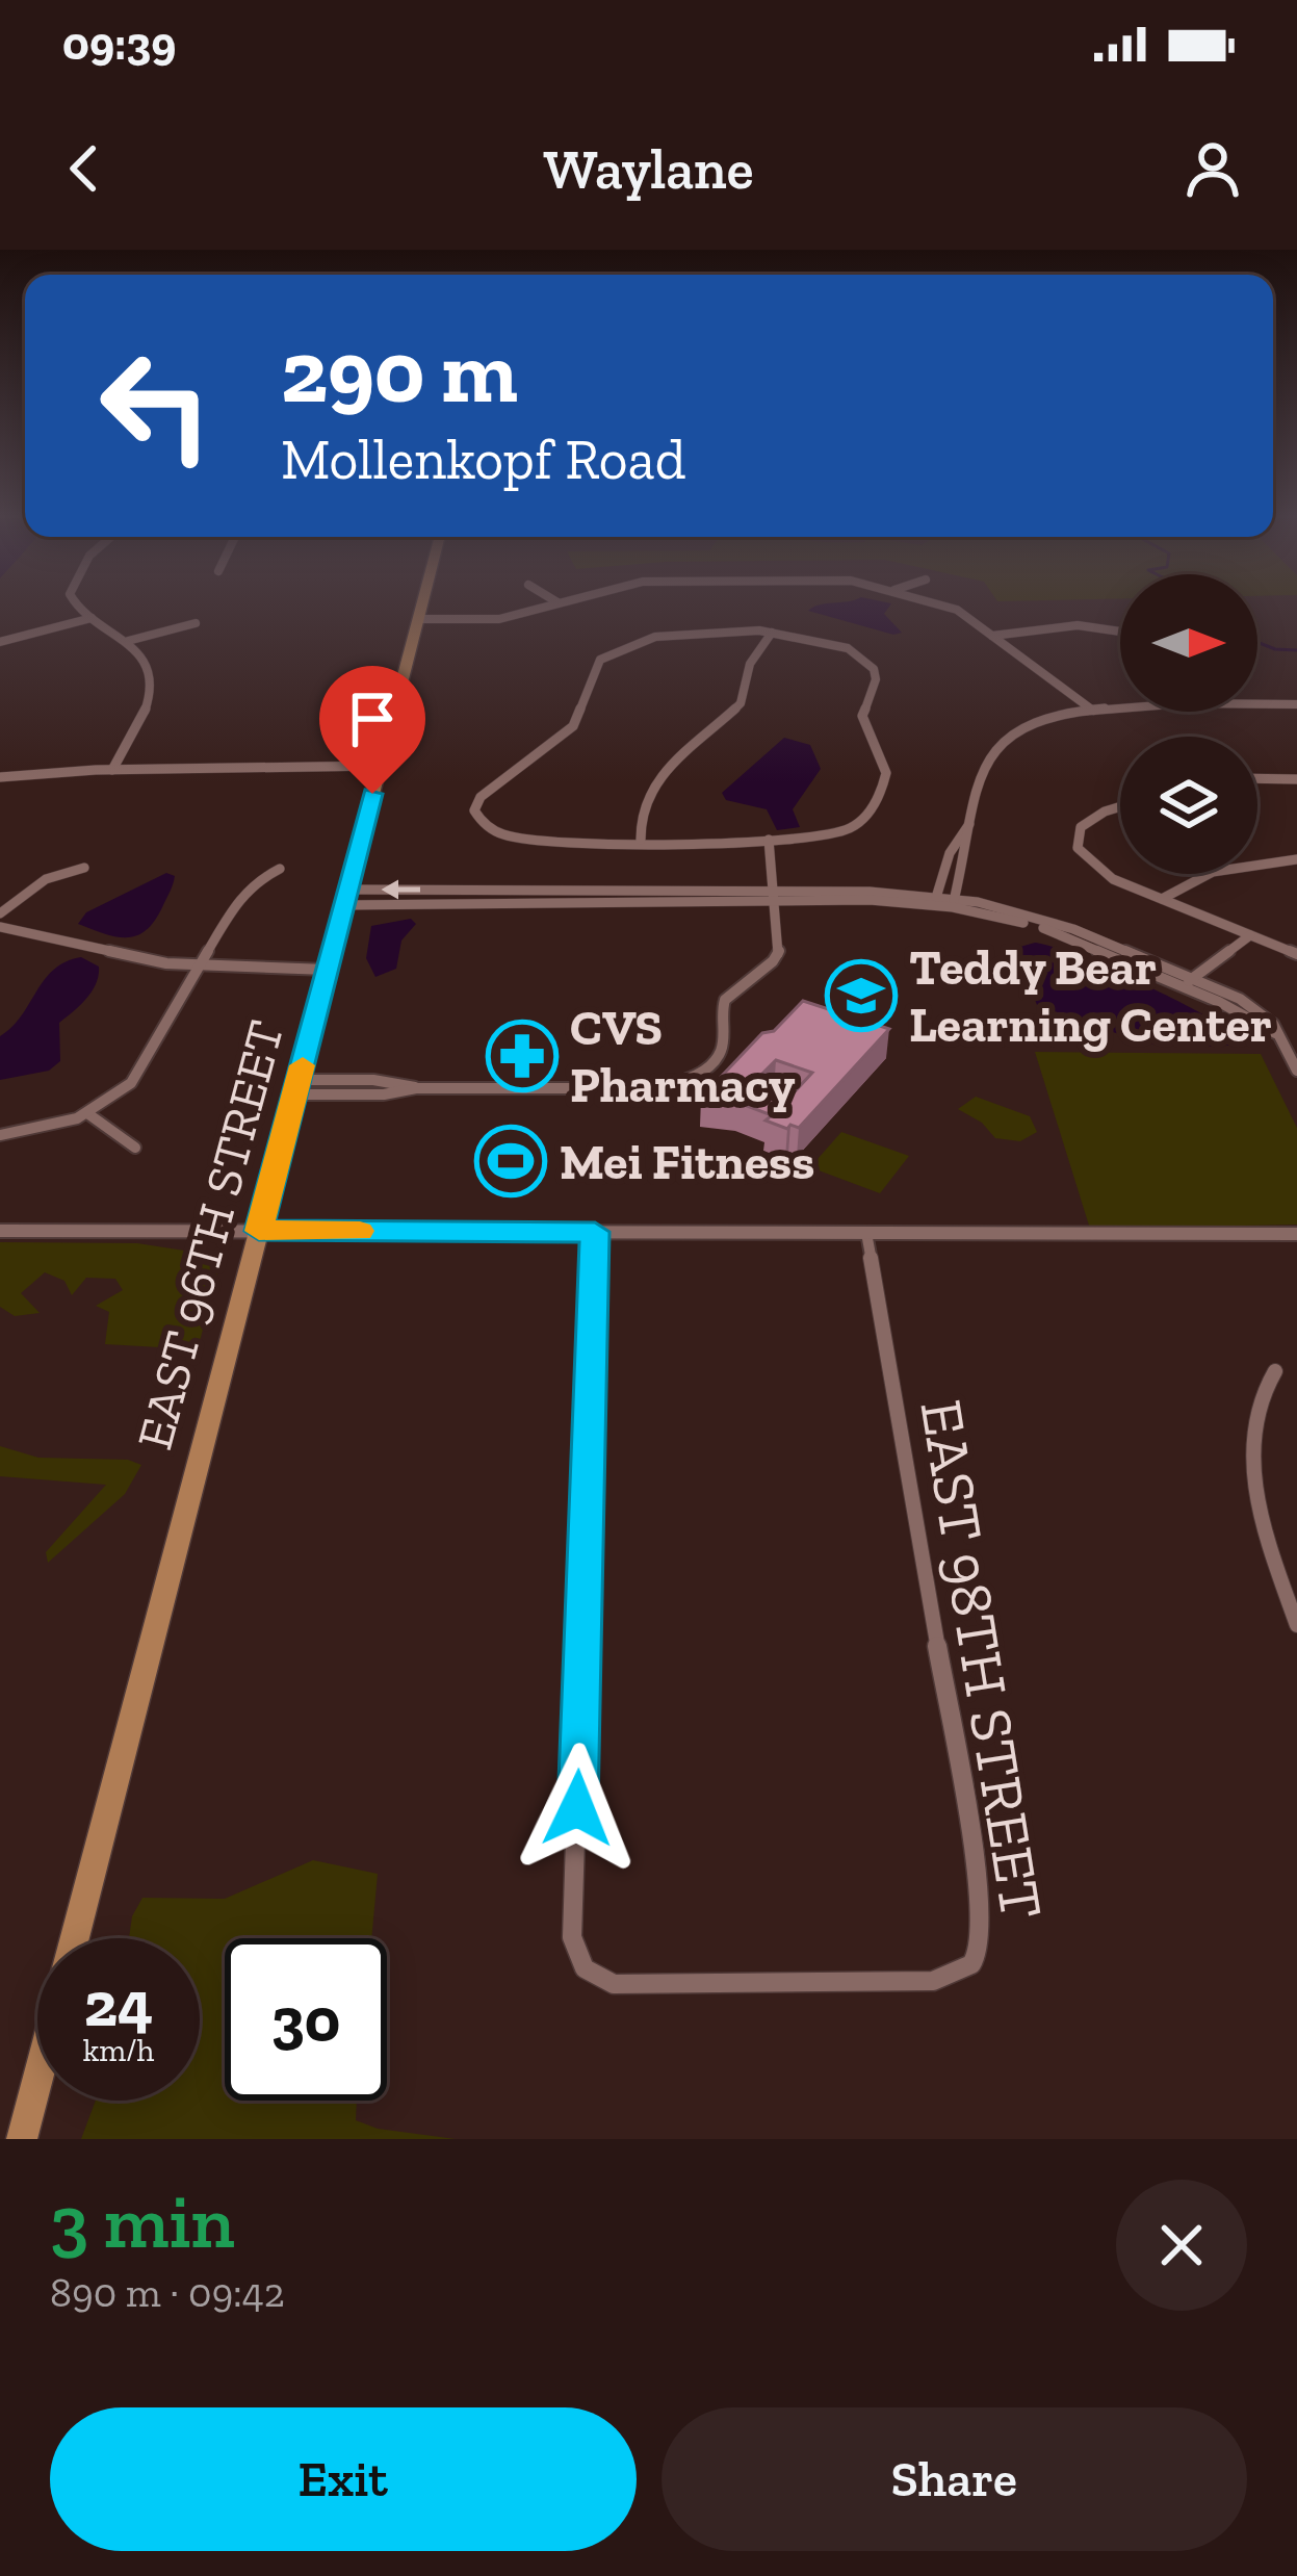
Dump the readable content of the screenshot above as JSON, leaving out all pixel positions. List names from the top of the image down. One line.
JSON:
{"streets":{"main road":["EAST 96TH STREET"],"street":["EAST 98TH STREET"]},"places":{"school or university":["Teddy Bear Learning Center"],"pharmacy":["CVS Pharmacy"],"sports":["Mei Fitness"]},"north":"right","page":{"status":"09:39","header":"Waylane","turn":["290 m","Mollenkopf Road"],"speed":"24 km/h","limit":"30","heading":["3 min","890 m · 09:42"],"buttons":["Exit","Share"]}}
